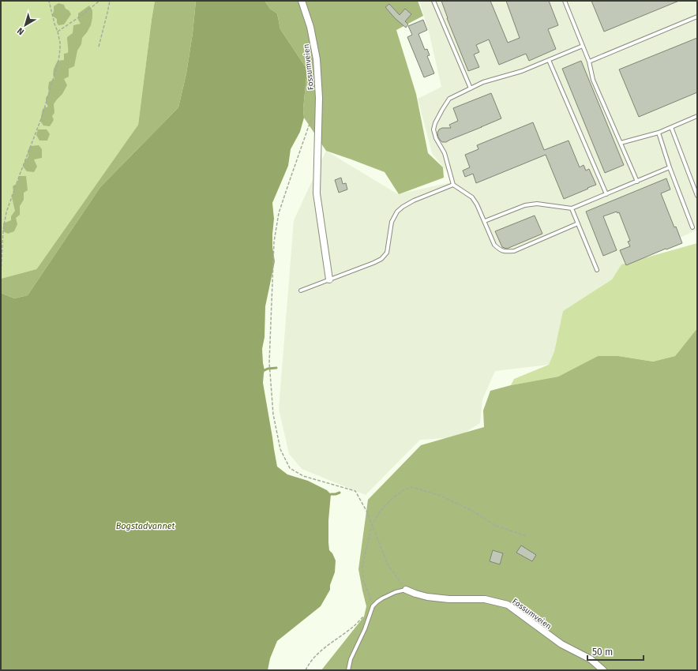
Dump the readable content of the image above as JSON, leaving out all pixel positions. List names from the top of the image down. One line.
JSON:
{"streets":{"street":["Fossumveien"]},"water":["Bogstadvannet"],"scale_bar":"50 m","north":"bottom left"}
